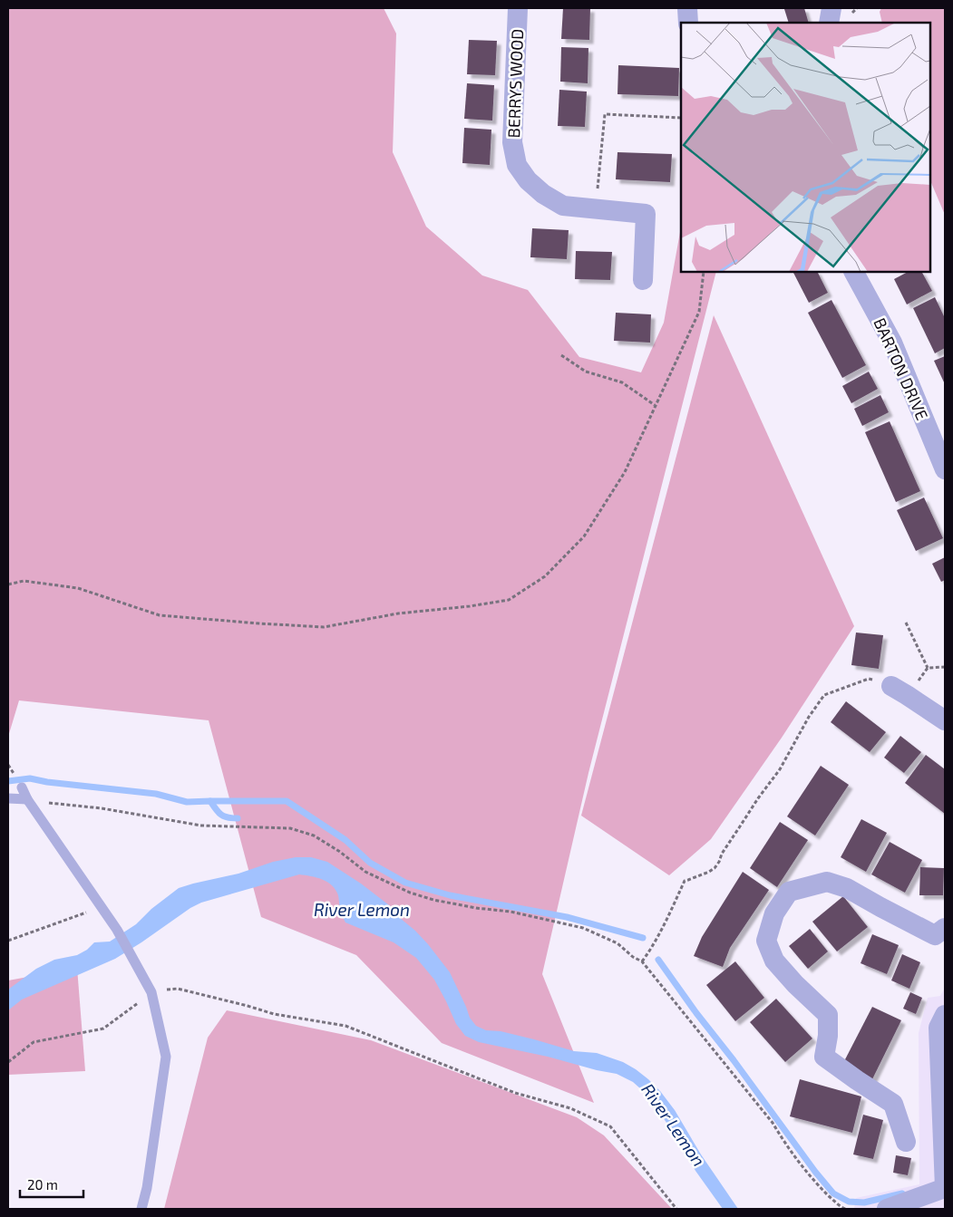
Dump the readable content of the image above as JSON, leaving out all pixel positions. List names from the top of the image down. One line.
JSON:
{"streets":{"street":["BERRYS WOOD","BARTON DRIVE"]},"water":["River Lemon"],"scale_bar":"20 m"}
